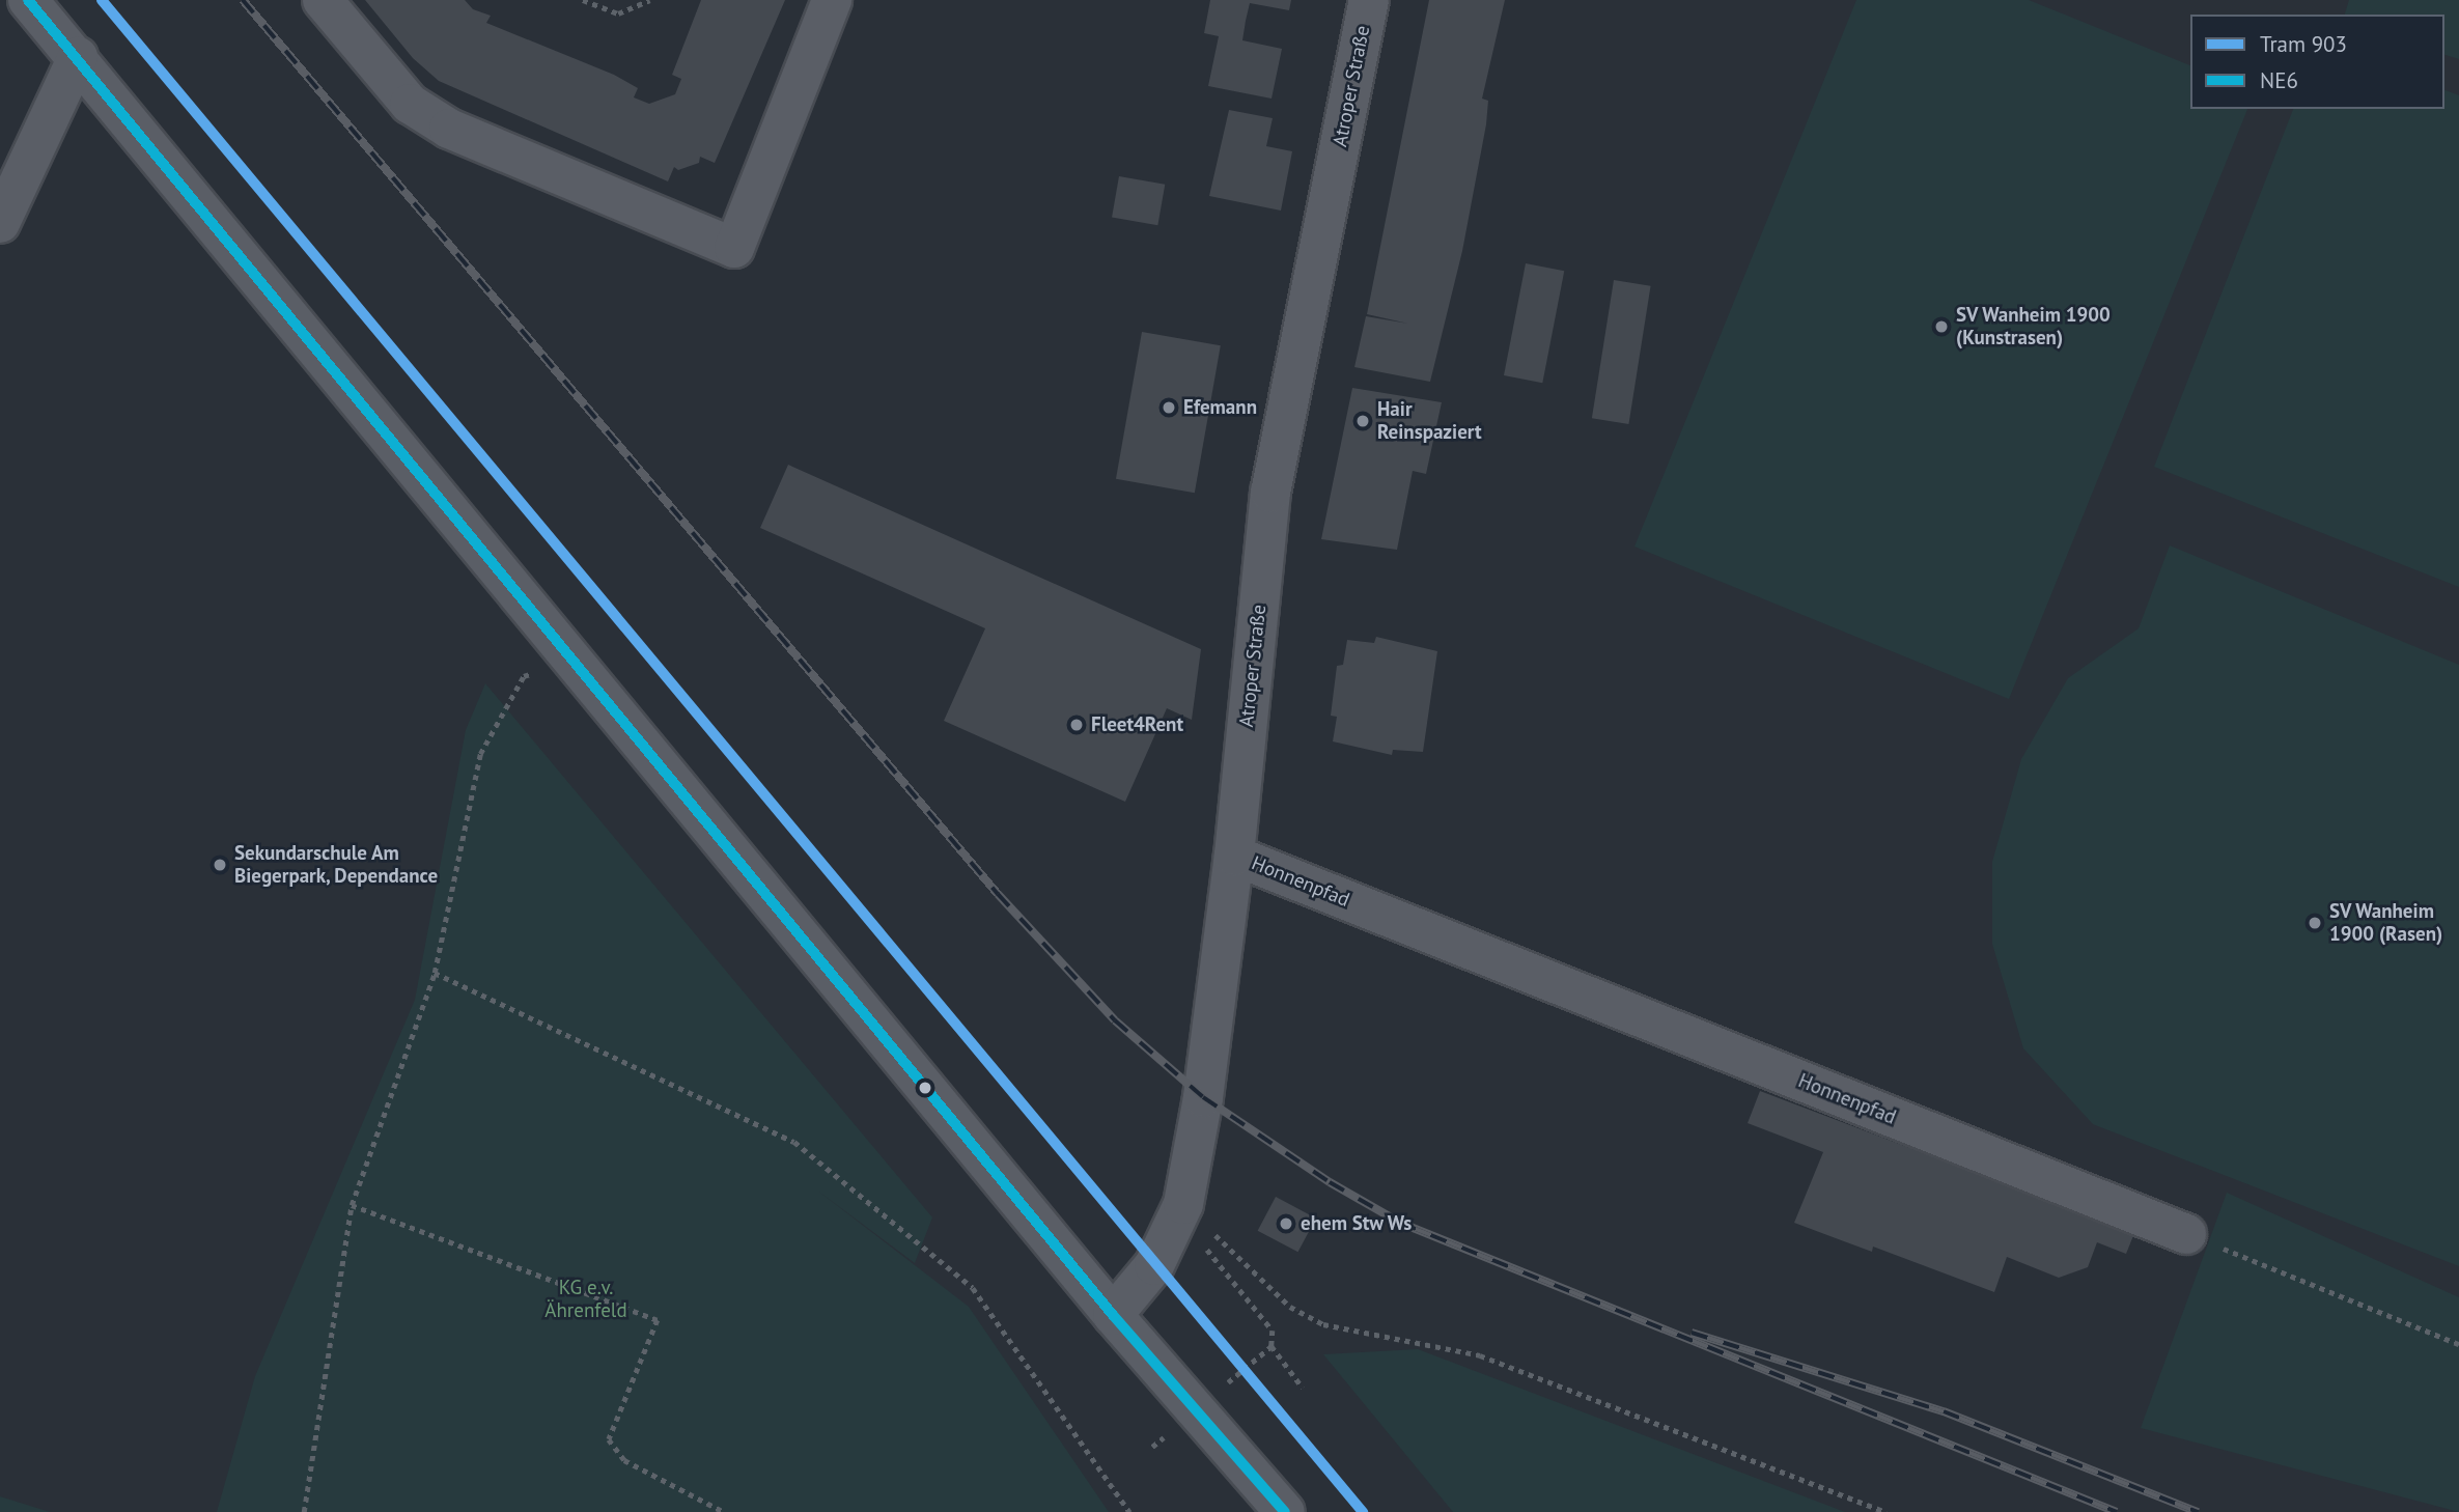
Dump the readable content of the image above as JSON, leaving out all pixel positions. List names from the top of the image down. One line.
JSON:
{"streets":{"street":["Atroper Straße","Honnenpfad"]},"crossings":[["Atroper Straße","Honnenpfad"]],"parks":["KG e.v. Ährenfeld"],"places":["SV Wanheim 1900 (Kunstrasen)","Efemann","Hair Reinspaziert","Fleet4Rent","Sekundarschule Am Biegerpark, Dependance","SV Wanheim 1900 (Rasen)","ehem Stw Ws"],"lines":["tram line 903","transit line NE6"],"legend":["Tram 903","NE6"]}
